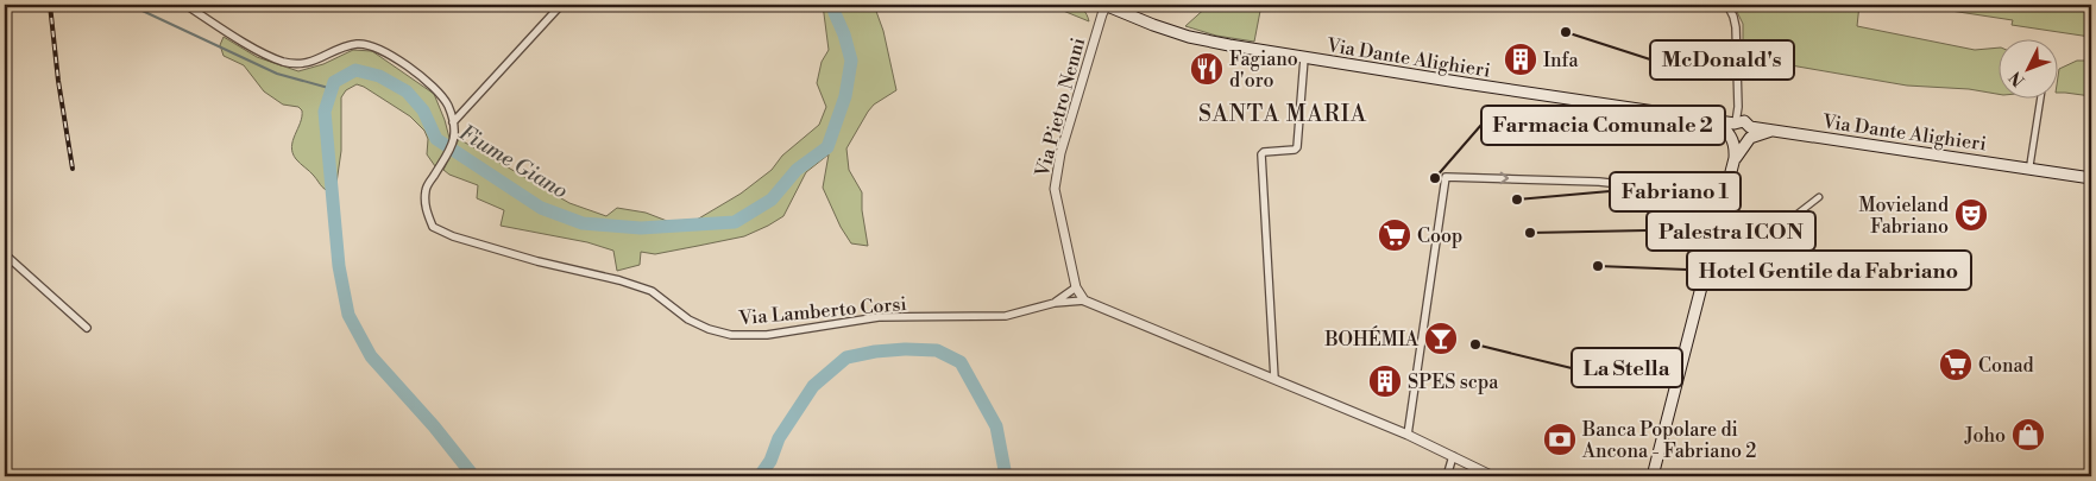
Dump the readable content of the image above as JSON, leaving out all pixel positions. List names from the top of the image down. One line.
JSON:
{"streets":{"main road":["Via Dante Alighieri"],"street":["Via Pietro Nenni","Via Lamberto Corsi"]},"crossings":[["Via Dante Alighieri","Via Pietro Nenni"],["Via Pietro Nenni","Via Lamberto Corsi"]],"districts":["SANTA MARIA"],"water":["Fiume Giano"],"places":{"other":["McDonald's","Farmacia Comunale 2","Fabriano 1","Palestra ICON","Hotel Gentile da Fabriano","La Stella"],"building":["Infa","SPES scpa"],"restaurant":["Fagiano d'oro"],"theatre":["Movieland Fabriano"],"supermarket":["Coop","Conad"],"bar":["BOHÉMIA"],"shop":["Joho"],"bank":["Banca Popolare di Ancona - Fabriano 2"]},"north":"bottom left"}
